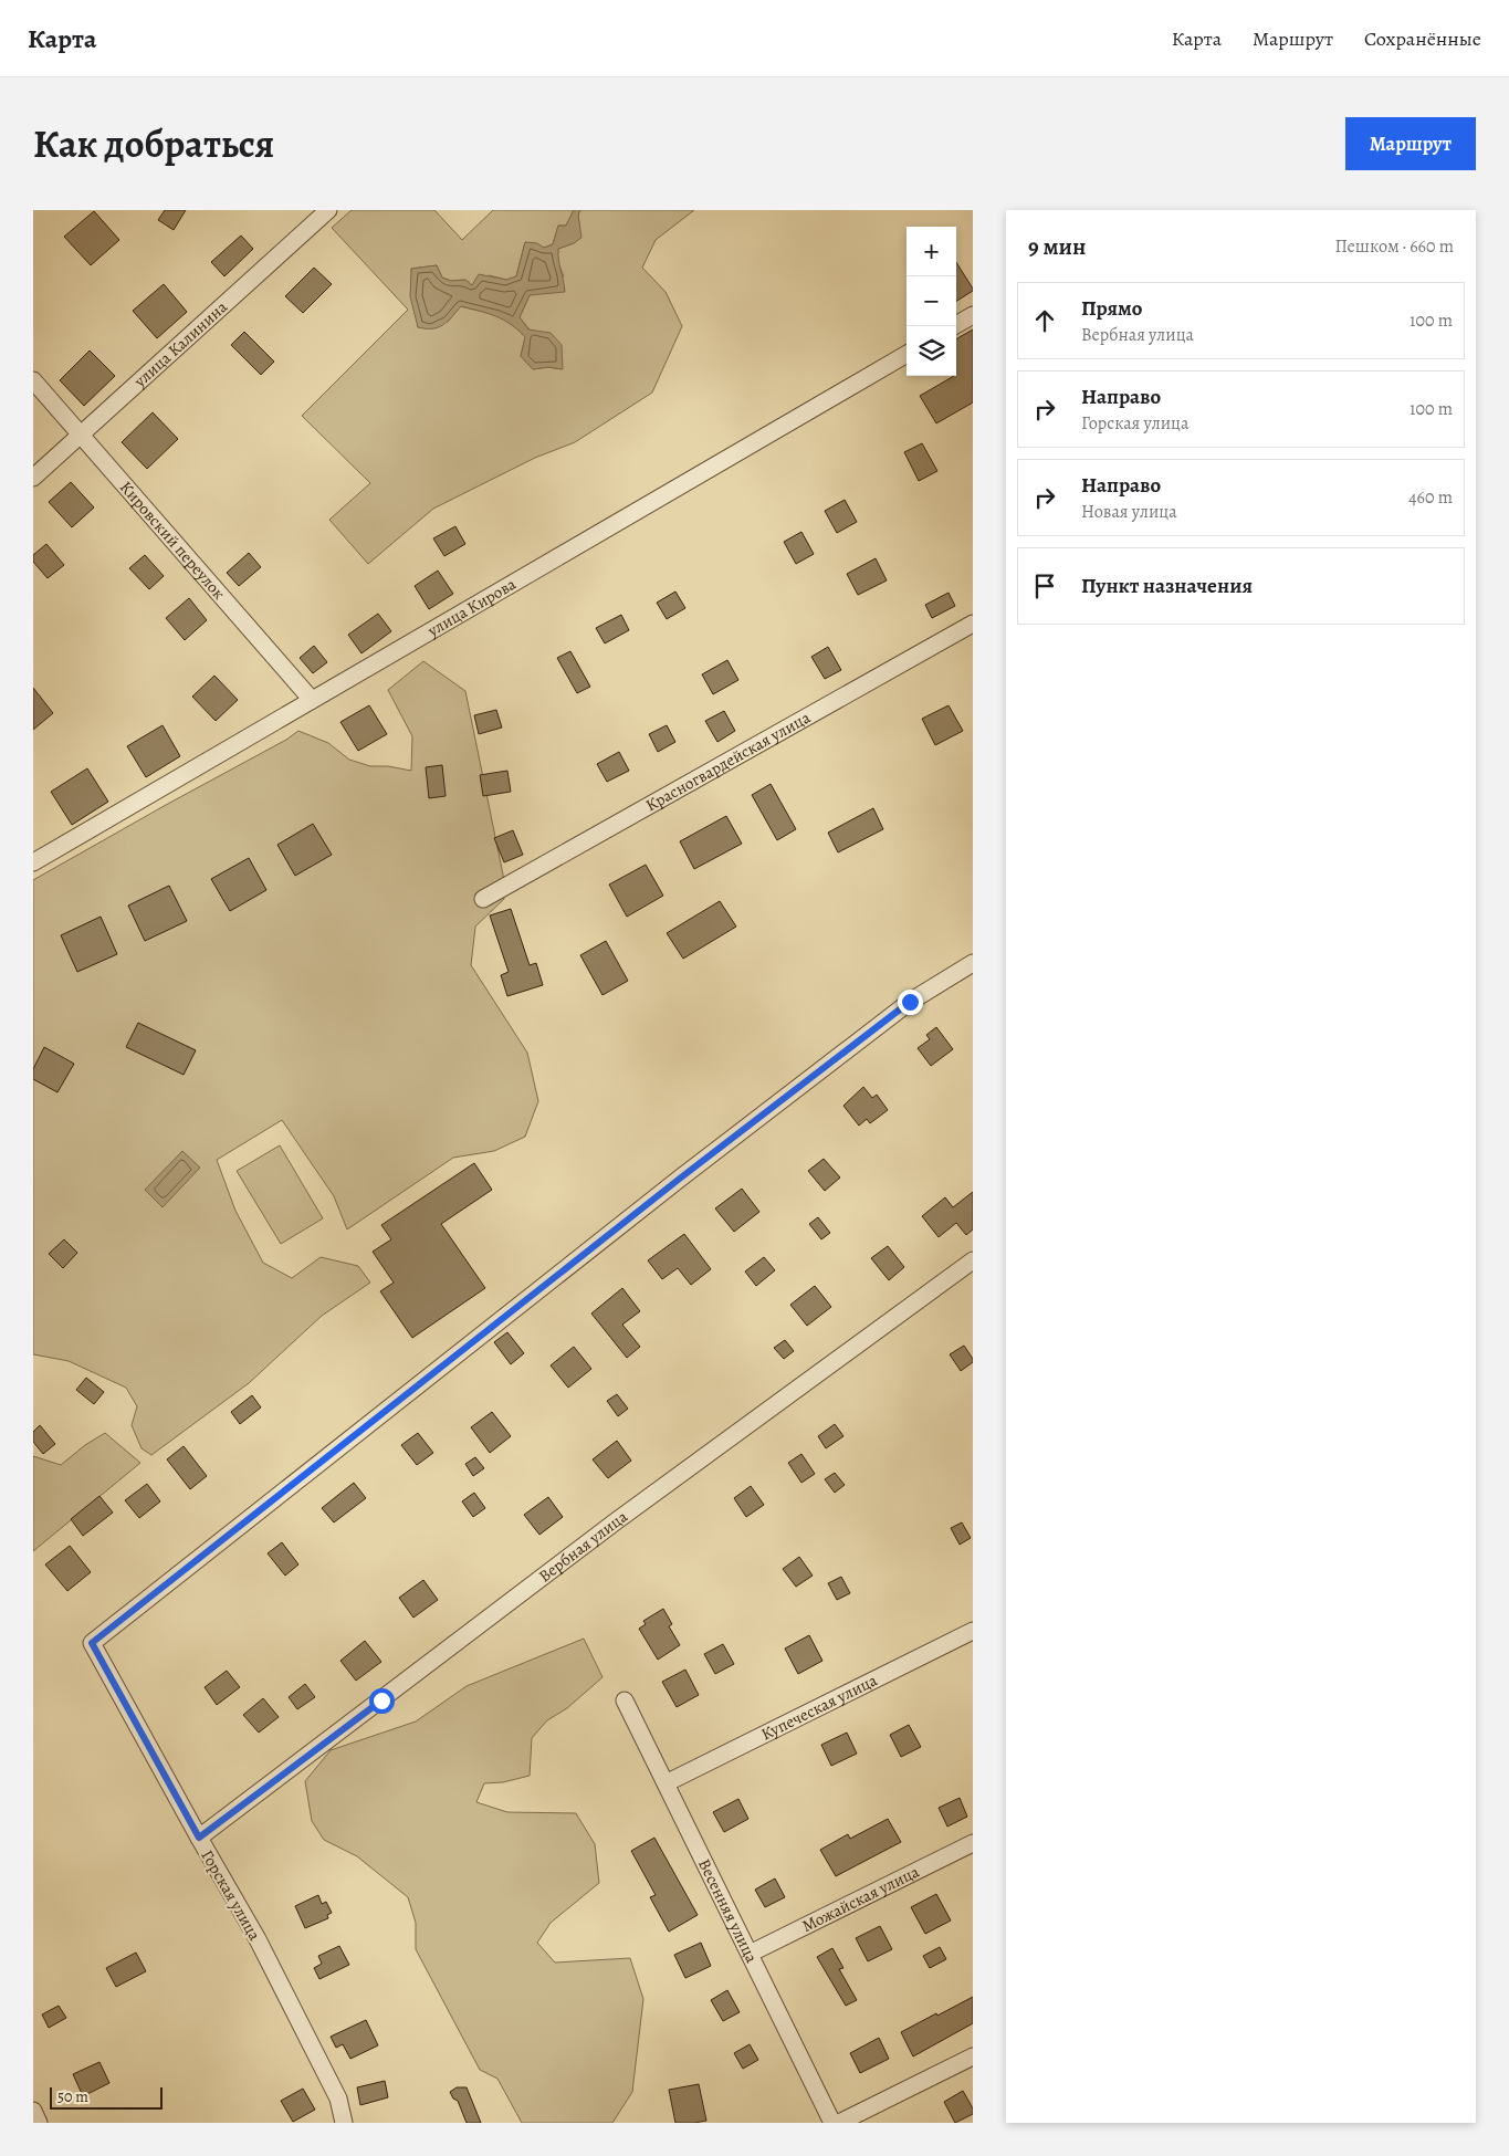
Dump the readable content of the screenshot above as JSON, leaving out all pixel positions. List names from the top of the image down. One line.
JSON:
{"streets":{"street":["улица Калинина","Кировский переулок","улица Кирова","Красногвардейская улица","Вербная улица","Купеческая улица","Горская улица","Можайская улица","Весенняя улица"]},"crossings":[["улица Калинина","Кировский переулок"],["Кировский переулок","улица Кирова"],["Вербная улица","Горская улица"],["Купеческая улица","Весенняя улица"],["Можайская улица","Весенняя улица"]],"scale_bar":"50 m","page":{"header":"Карта","nav":["Карта","Маршрут","Сохранённые"],"title":"Как добраться","buttons":"Маршрут","heading":["9 мин","Пешком · 660 m"],"map_buttons":["+","−"],"list":[["Прямо","Вербная улица","100 m"],["Направо","Горская улица","100 m"],["Направо","Новая улица","460 m"],"Пункт назначения"],"scale":"50 m"}}
